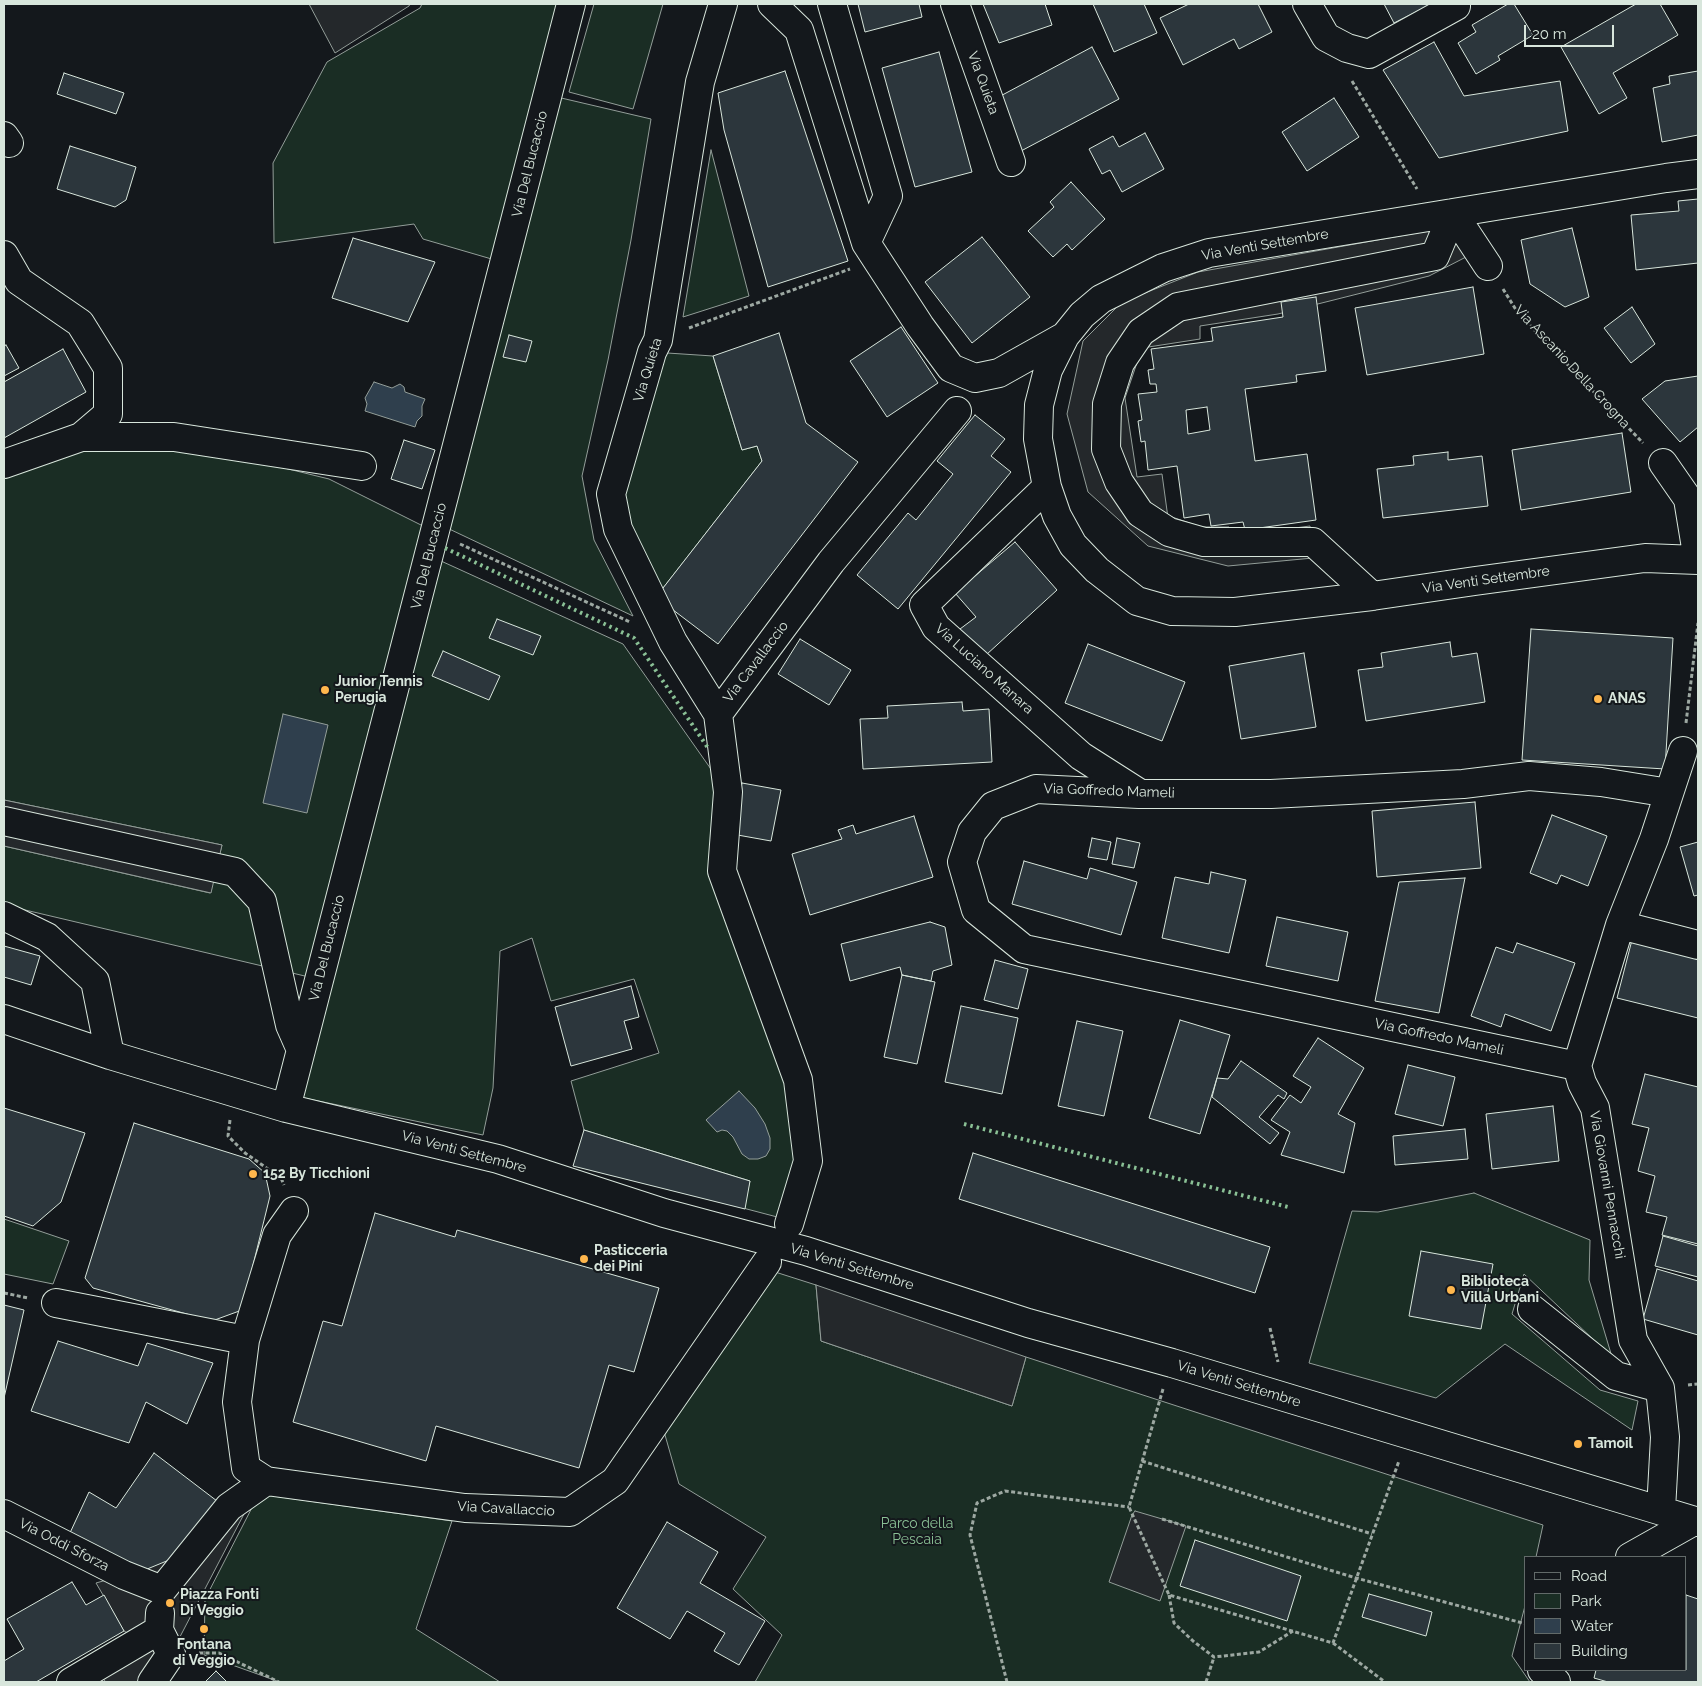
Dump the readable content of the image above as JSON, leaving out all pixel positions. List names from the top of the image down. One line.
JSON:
{"streets":{"street":["Via Quieta","Via Del Bucaccio","Via Venti Settembre","Via Cavallaccio","Via Luciano Manara","Via Goffredo Mameli","Via Giovanni Pennacchi","Via Oddi Sforza"],"path":["Via Ascanio Della Crogna"]},"crossings":[["Via Quieta","Via Cavallaccio"],["Via Del Bucaccio","Via Venti Settembre"],["Via Venti Settembre","Via Luciano Manara"],["Via Venti Settembre","Via Giovanni Pennacchi"],["Via Luciano Manara","Via Goffredo Mameli"],["Via Goffredo Mameli","Via Giovanni Pennacchi"]],"parks":["Parco della Pescaia"],"places":["Junior Tennis Perugia","ANAS","152 By Ticchioni","Pasticceria dei Pini","Biblioteca Villa Urbani","Tamoil","Piazza Fonti Di Veggio","Fontana di Veggio"],"legend":["Road","Park","Water","Building"],"scale_bar":"20 m"}
